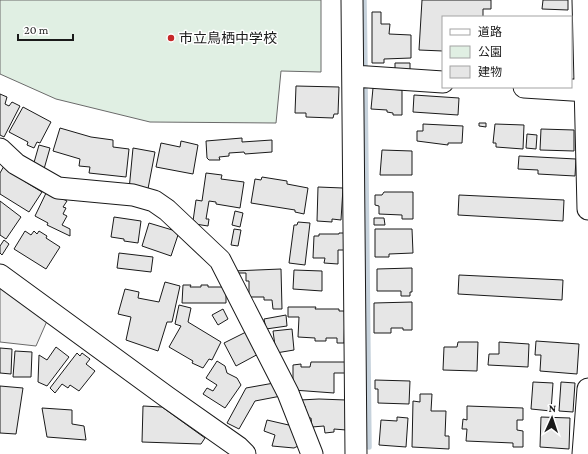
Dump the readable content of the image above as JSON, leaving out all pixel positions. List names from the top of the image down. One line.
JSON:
{"places":["市立鳥栖中学校"],"legend":["道路","公園","建物"],"scale_bar":"20 m","north":"top"}
